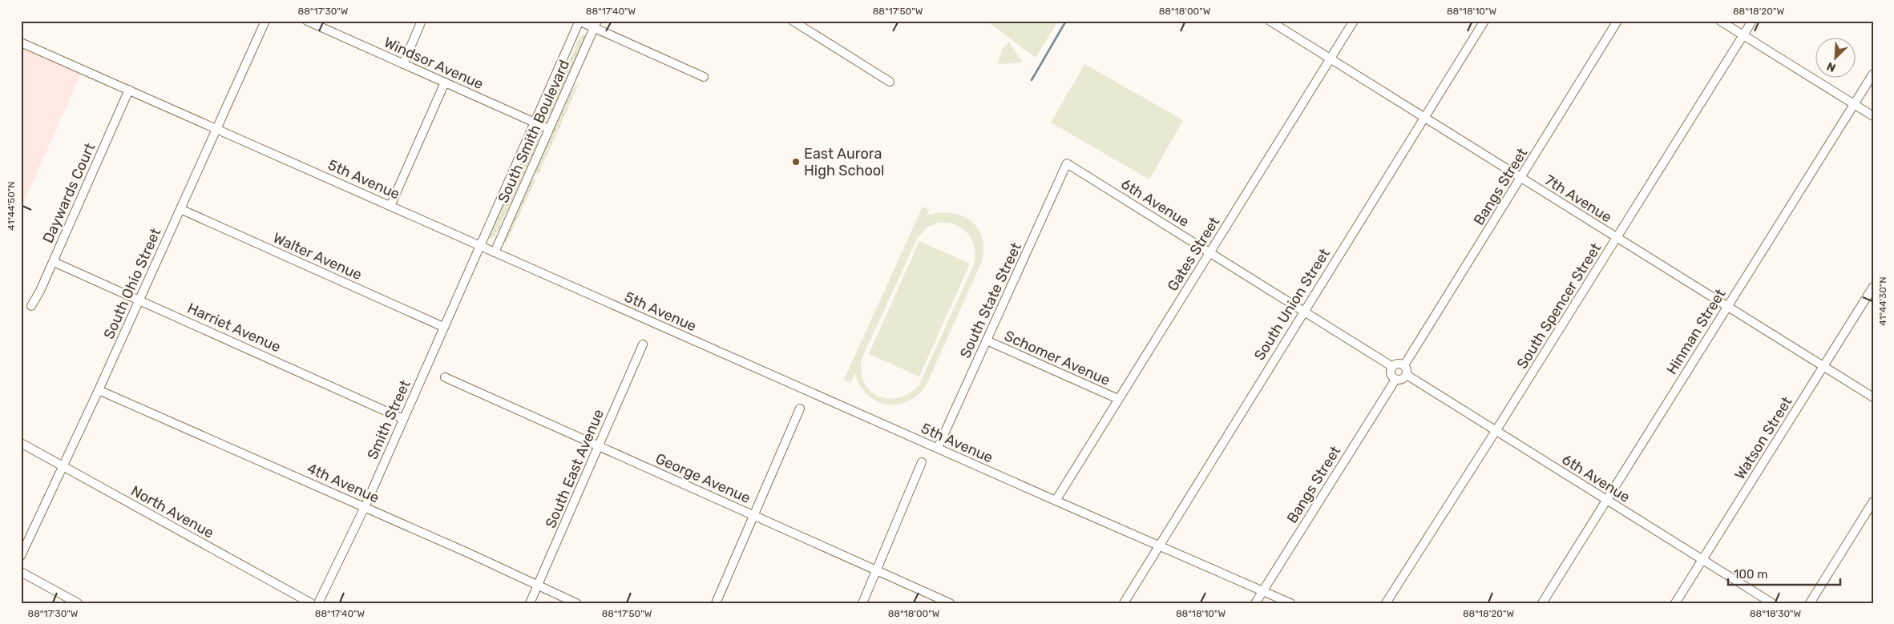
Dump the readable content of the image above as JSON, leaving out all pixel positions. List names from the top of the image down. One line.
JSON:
{"streets":{"street":["Windsor Avenue","South Smith Boulevard","5th Avenue","Bangs Street","Daywards Court","7th Avenue","6th Avenue","Gates Street","Walter Avenue","South Ohio Street","South State Street","South Union Street","South Spencer Street","Harriet Avenue","Hinman Street","Schomer Avenue","Smith Street","Watson Street","South East Avenue","George Avenue","4th Avenue","North Avenue"]},"crossings":[["Windsor Avenue","South Smith Boulevard"],["South Smith Boulevard","5th Avenue"],["South Smith Boulevard","Smith Street"],["5th Avenue","Bangs Street"],["5th Avenue","Daywards Court"],["5th Avenue","Gates Street"],["5th Avenue","South Ohio Street"],["5th Avenue","South State Street"],["5th Avenue","South Union Street"],["5th Avenue","Smith Street"],["Bangs Street","7th Avenue"],["Bangs Street","6th Avenue"],["Daywards Court","Harriet Avenue"],["7th Avenue","Gates Street"],["7th Avenue","South Union Street"],["7th Avenue","South Spencer Street"],["7th Avenue","Hinman Street"],["7th Avenue","Watson Street"],["6th Avenue","Gates Street"],["6th Avenue","South State Street"],["6th Avenue","South Union Street"],["6th Avenue","South Spencer Street"],["6th Avenue","Hinman Street"],["6th Avenue","Watson Street"],["Gates Street","Schomer Avenue"],["Walter Avenue","South Ohio Street"],["Walter Avenue","Smith Street"],["South Ohio Street","Harriet Avenue"],["South Ohio Street","4th Avenue"],["South Ohio Street","North Avenue"],["South State Street","Schomer Avenue"],["Harriet Avenue","Smith Street"],["Smith Street","4th Avenue"],["South East Avenue","George Avenue"],["South East Avenue","4th Avenue"]],"places":["East Aurora High School"],"scale_bar":"100 m","north":"bottom left","coordinates":["88°17'30\"W","88°17'40\"W","88°17'50\"W","88°18'00\"W","88°18'10\"W","88°18'20\"W","41°44'50\"N","41°44'30\"N","88°18'30\"W"]}
